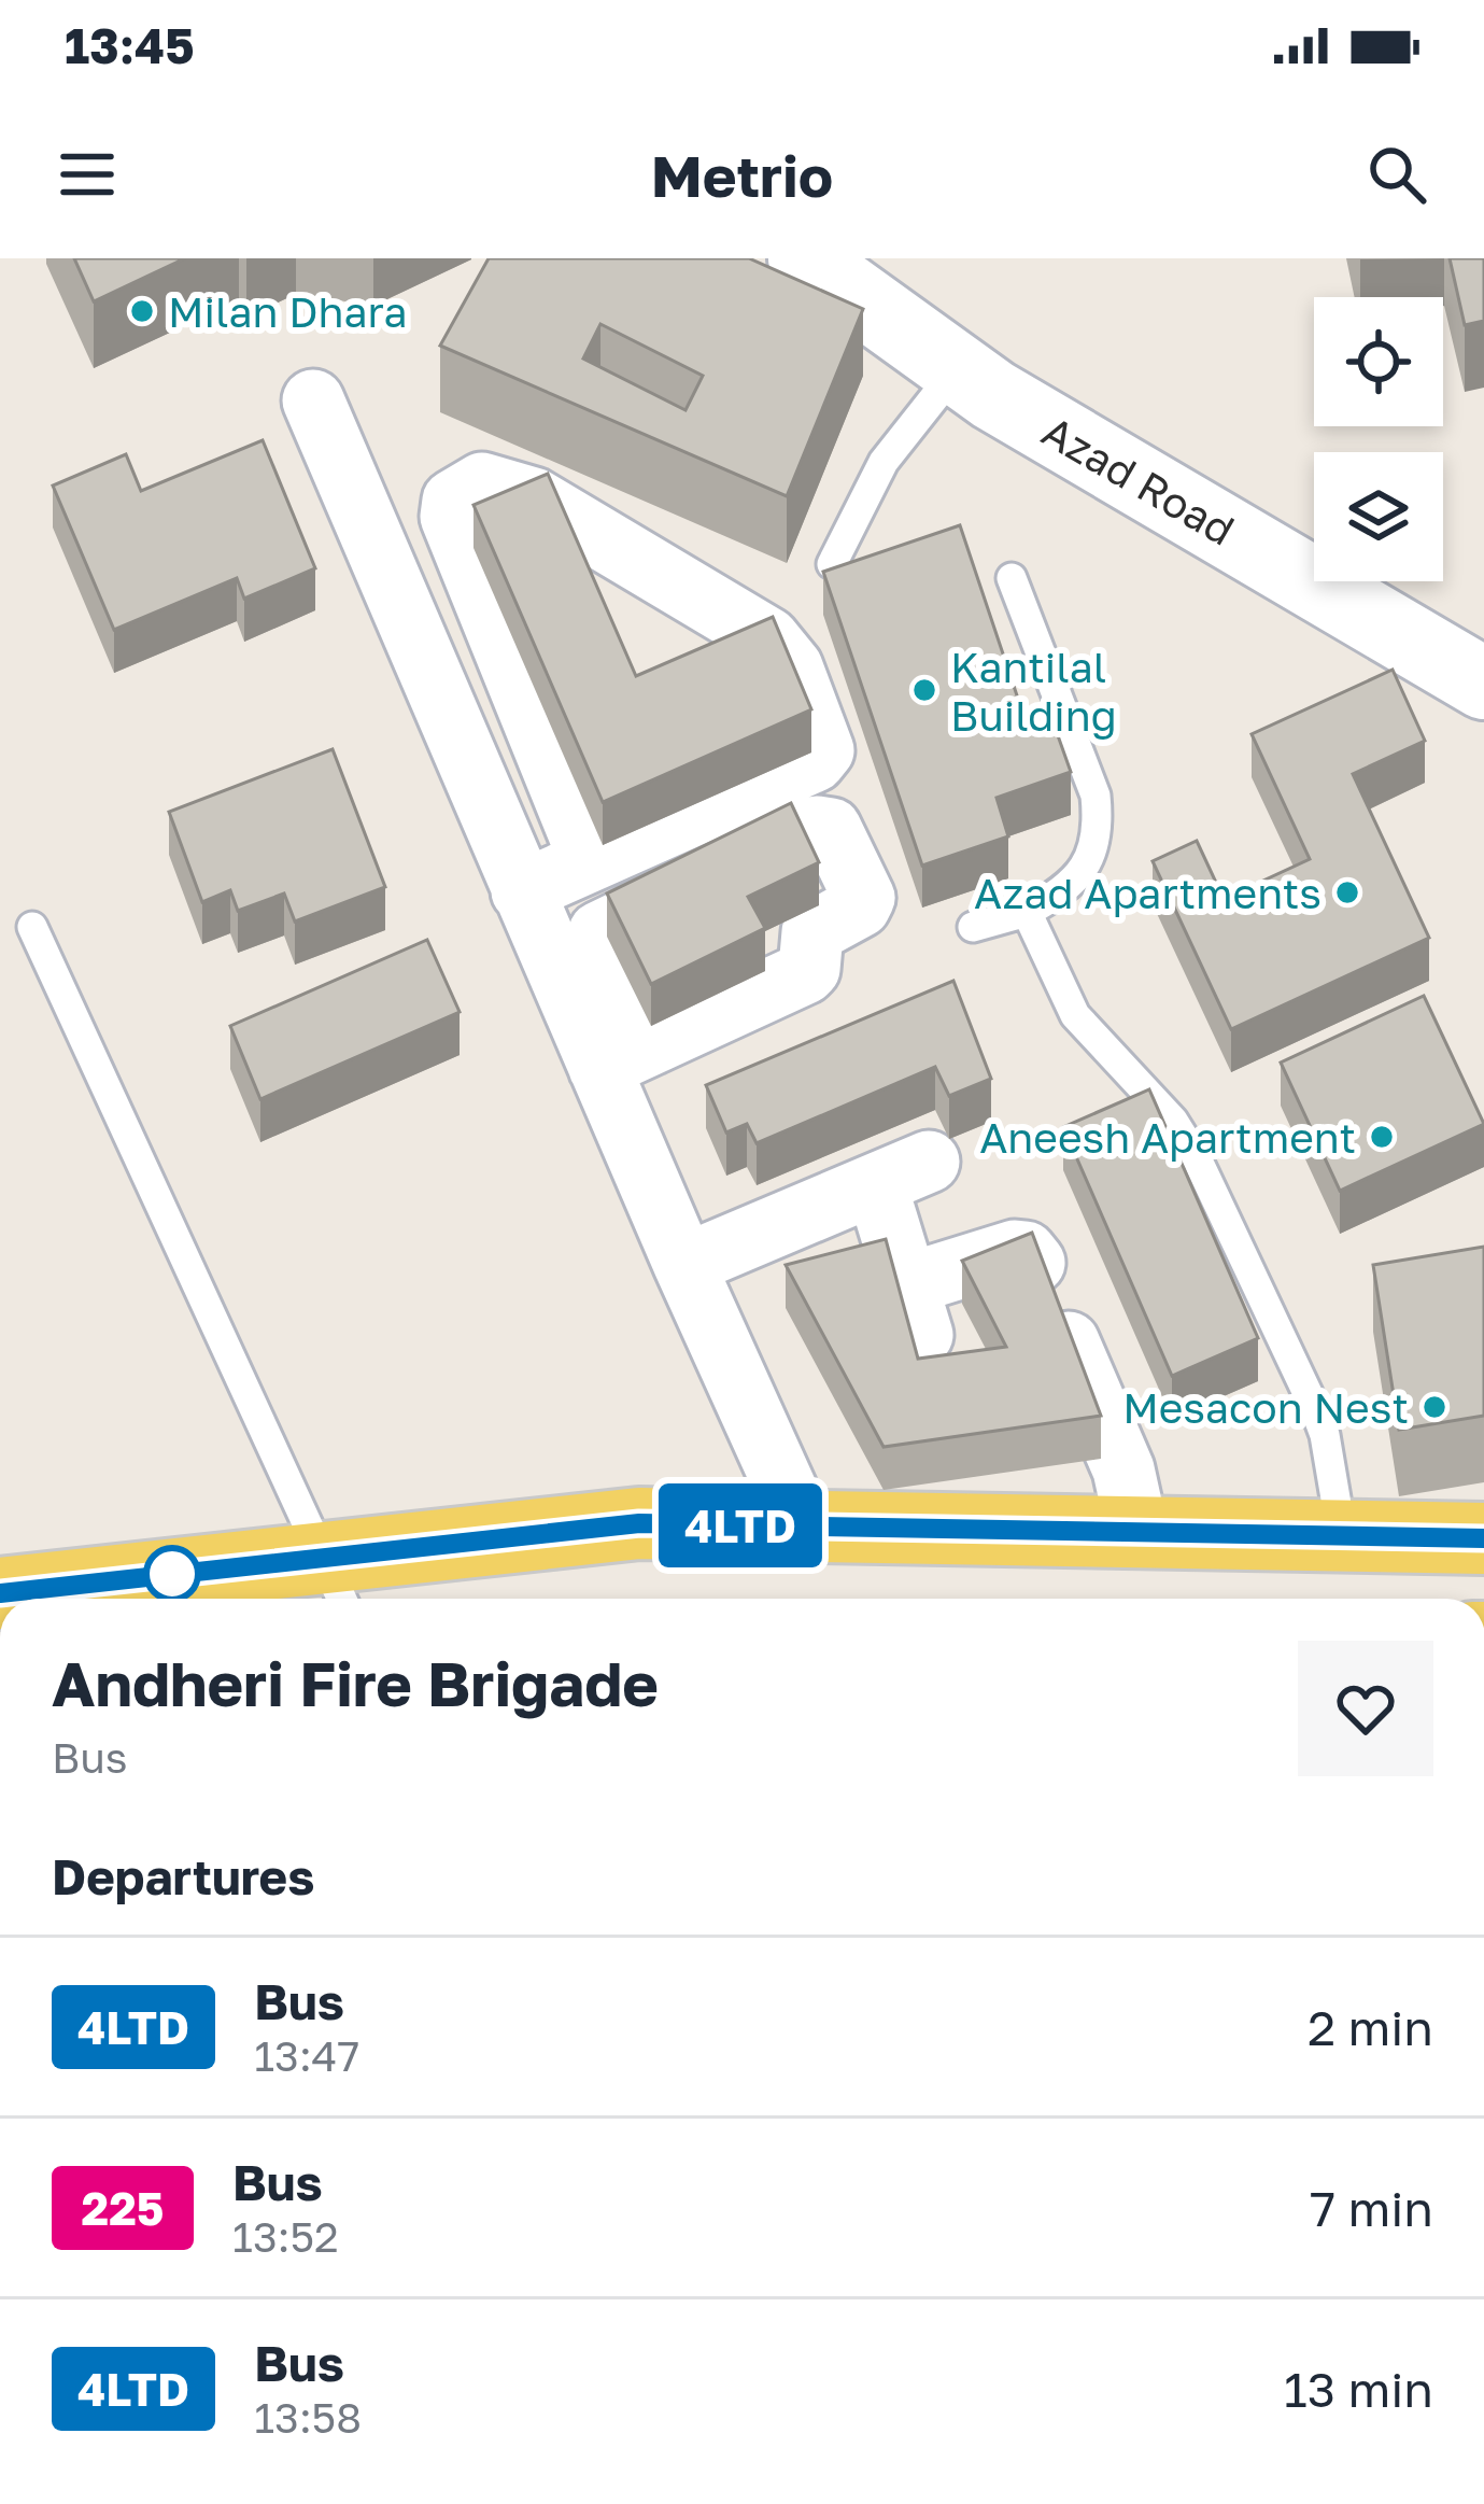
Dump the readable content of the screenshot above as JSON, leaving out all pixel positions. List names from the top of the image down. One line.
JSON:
{"streets":{"street":["Azad Road"]},"places":["Milan Dhara","Kantilal Building","Azad Apartments","Aneesh Apartment","Mesacon Nest"],"lines":["bus line 4LTD"],"page":{"status":"13:45","header":"Metrio","on_map":"4LTD","heading":[["Andheri Fire Brigade","Bus"],"Departures"],"list":[{"mark":"4LTD","name":"Bus","note":"13:47","value":"2 min"},{"mark":"225","name":"Bus","note":"13:52","value":"7 min"},{"mark":"4LTD","name":"Bus","note":"13:58","value":"13 min"}]}}
